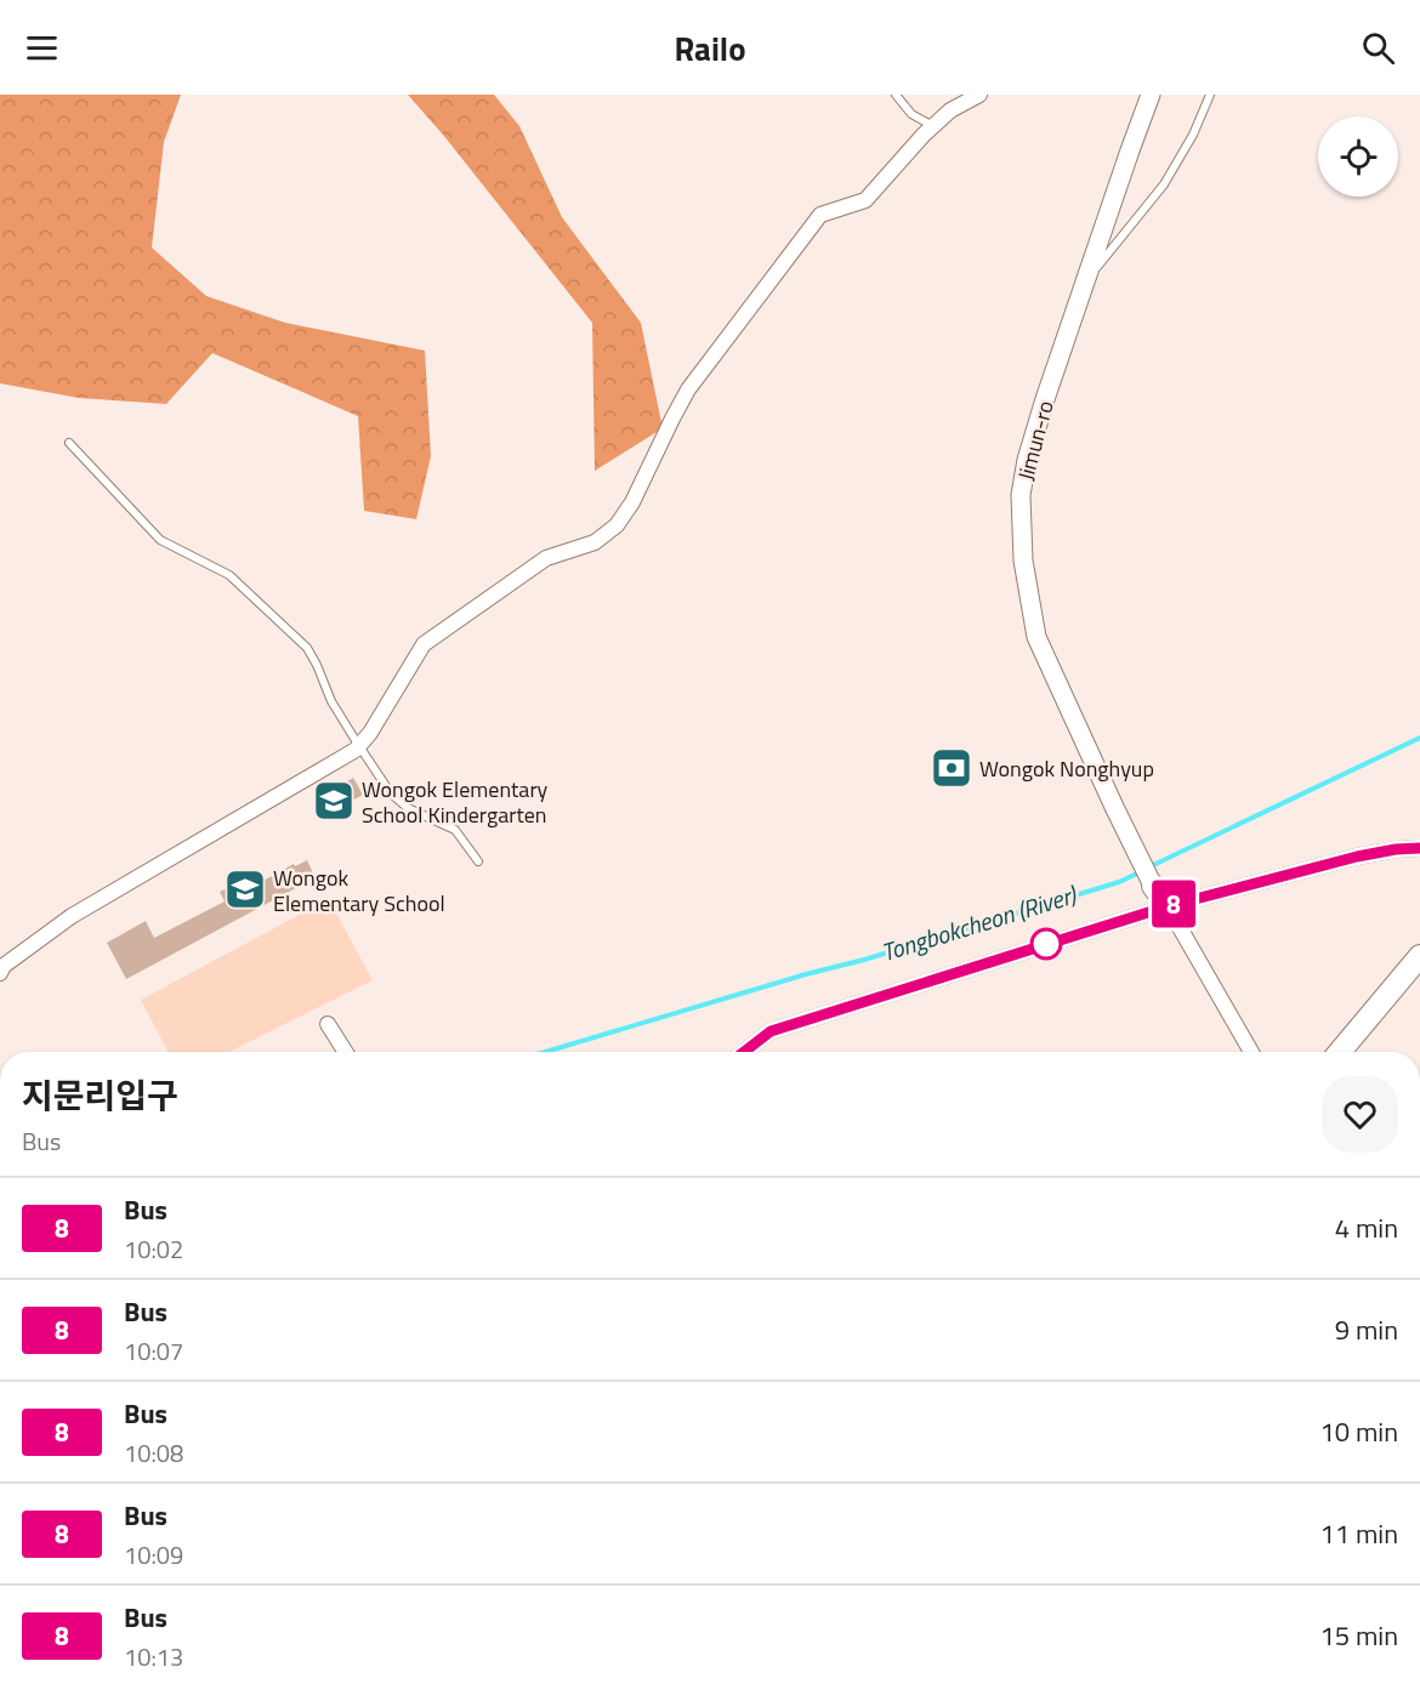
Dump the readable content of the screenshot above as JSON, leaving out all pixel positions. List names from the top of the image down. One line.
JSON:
{"streets":{"street":["Jimun-ro"]},"water":["Tongbokcheon (River)"],"places":{"bank":["Wongok Nonghyup"],"school or university":["Wongok Elementary School Kindergarten","Wongok Elementary School"]},"lines":["bus line 8"],"page":{"header":"Railo","on_map":"8","heading":["지문리입구","Bus"],"list":[{"mark":"8","name":"Bus","note":"10:02","value":"4 min"},{"mark":"8","name":"Bus","note":"10:07","value":"9 min"},{"mark":"8","name":"Bus","note":"10:08","value":"10 min"},{"mark":"8","name":"Bus","note":"10:09","value":"11 min"},{"mark":"8","name":"Bus","note":"10:13","value":"15 min"}]}}
